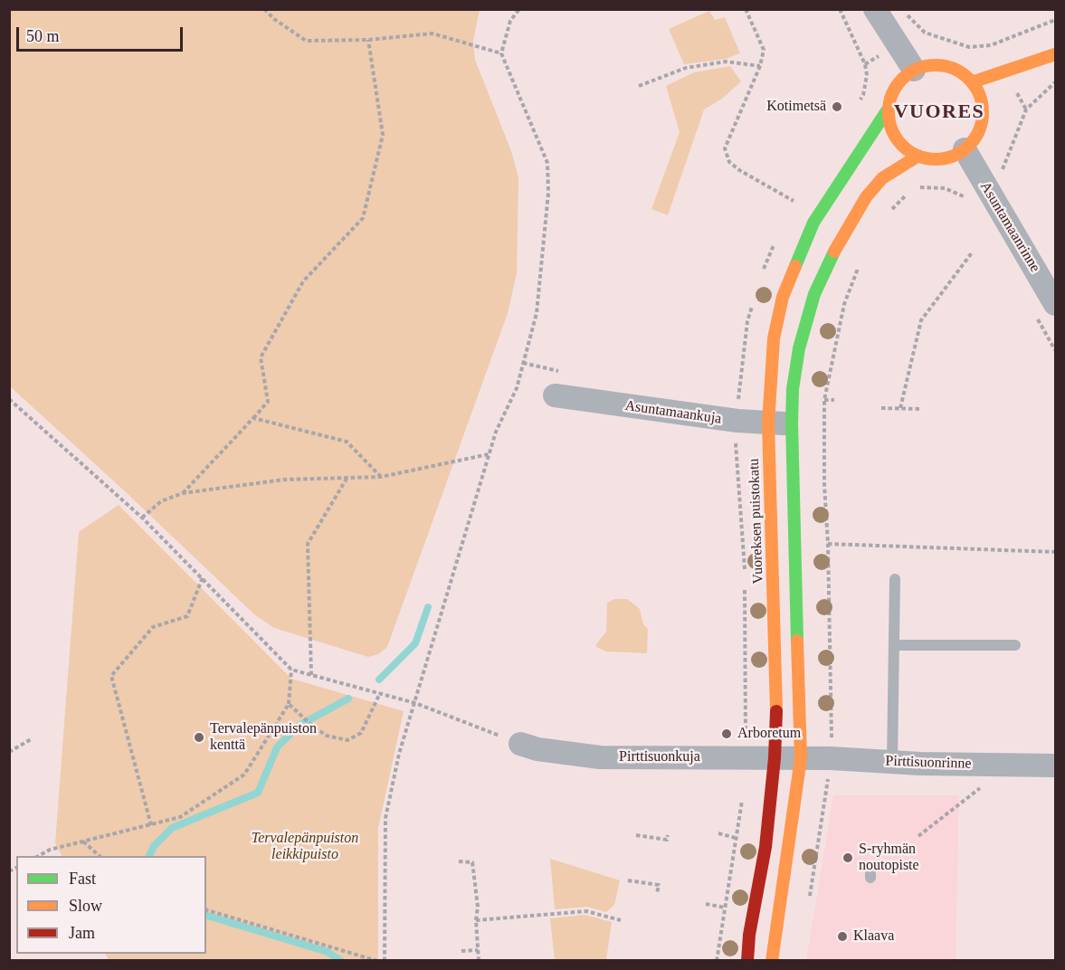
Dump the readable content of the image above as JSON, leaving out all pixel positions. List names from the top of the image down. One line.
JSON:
{"streets":{"main road":["Vuoreksen puistokatu"],"street":["Asuntamaanrinne","Asuntamaankuja","Pirttisuonkuja","Pirttisuonrinne"]},"crossings":[["Asuntamaanrinne","Vuoreksen puistokatu"],["Asuntamaankuja","Vuoreksen puistokatu"],["Vuoreksen puistokatu","Pirttisuonkuja"],["Pirttisuonkuja","Pirttisuonrinne"]],"districts":["VUORES"],"parks":["Tervalepänpuiston leikkipuisto"],"places":["Kotimetsä","Arboretum","Tervalepänpuiston kenttä","S-ryhmän noutopiste","Klaava"],"legend":["Fast","Slow","Jam"],"scale_bar":"50 m"}
